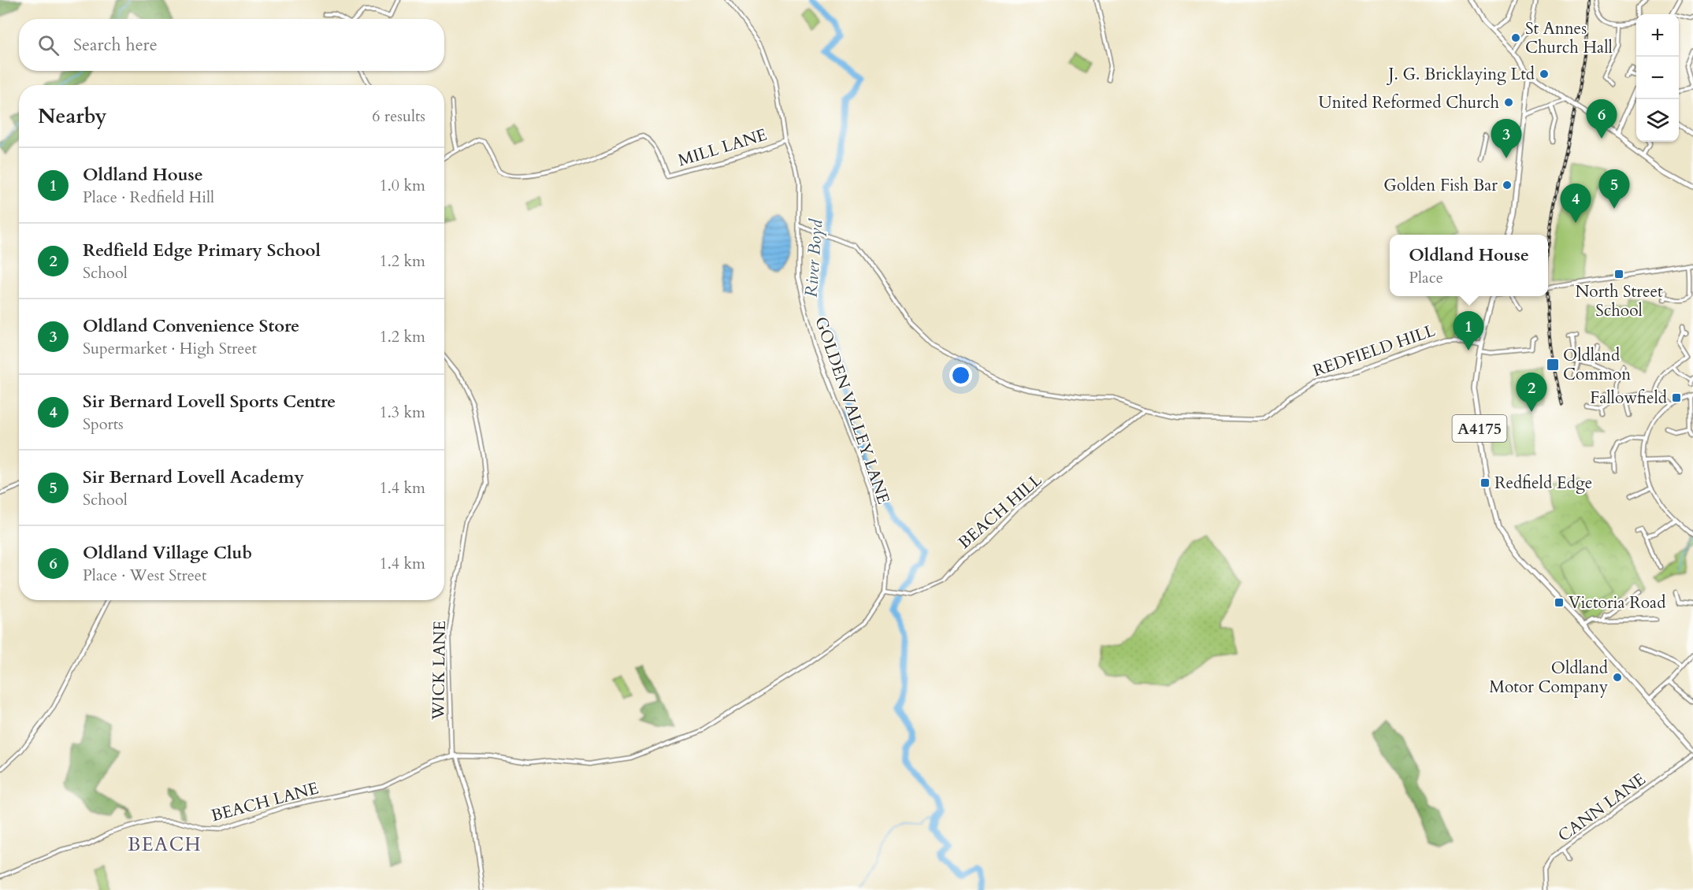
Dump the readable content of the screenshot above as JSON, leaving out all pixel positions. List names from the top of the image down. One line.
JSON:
{"streets":{"main road":["A4175"],"street":["MILL LANE","REDFIELD HILL","GOLDEN VALLEY LANE","BEACH HILL","WICK LANE","BEACH LANE","CANN LANE"]},"crossings":[["MILL LANE","GOLDEN VALLEY LANE"],["REDFIELD HILL","GOLDEN VALLEY LANE"],["REDFIELD HILL","A4175"],["REDFIELD HILL","BEACH HILL"],["GOLDEN VALLEY LANE","BEACH HILL"],["WICK LANE","BEACH LANE"]],"districts":["BEACH"],"water":["River Boyd"],"places":{"other":["St Annes Church Hall","J. G. Bricklaying Ltd","United Reformed Church","Golden Fish Bar","Oldland Motor Company"],"transit":["North Street School","Oldland Common","Fallowfield","Redfield Edge","Victoria Road"]},"page":{"map_buttons":["+","−"],"search":"Search here","heading":["Nearby","6 results"],"pins":["6","3","5","4","1","2"],"list":[{"mark":"1","name":"Oldland House","note":"Place · Redfield Hill","value":"1.0 km"},{"mark":"2","name":"Redfield Edge Primary School","note":"School","value":"1.2 km"},{"mark":"3","name":"Oldland Convenience Store","note":"Supermarket · High Street","value":"1.2 km"},{"mark":"4","name":"Sir Bernard Lovell Sports Centre","note":"Sports","value":"1.3 km"},{"mark":"5","name":"Sir Bernard Lovell Academy","note":"School","value":"1.4 km"},{"mark":"6","name":"Oldland Village Club","note":"Place · West Street","value":"1.4 km"}],"popup":["Oldland House","Place"]}}
